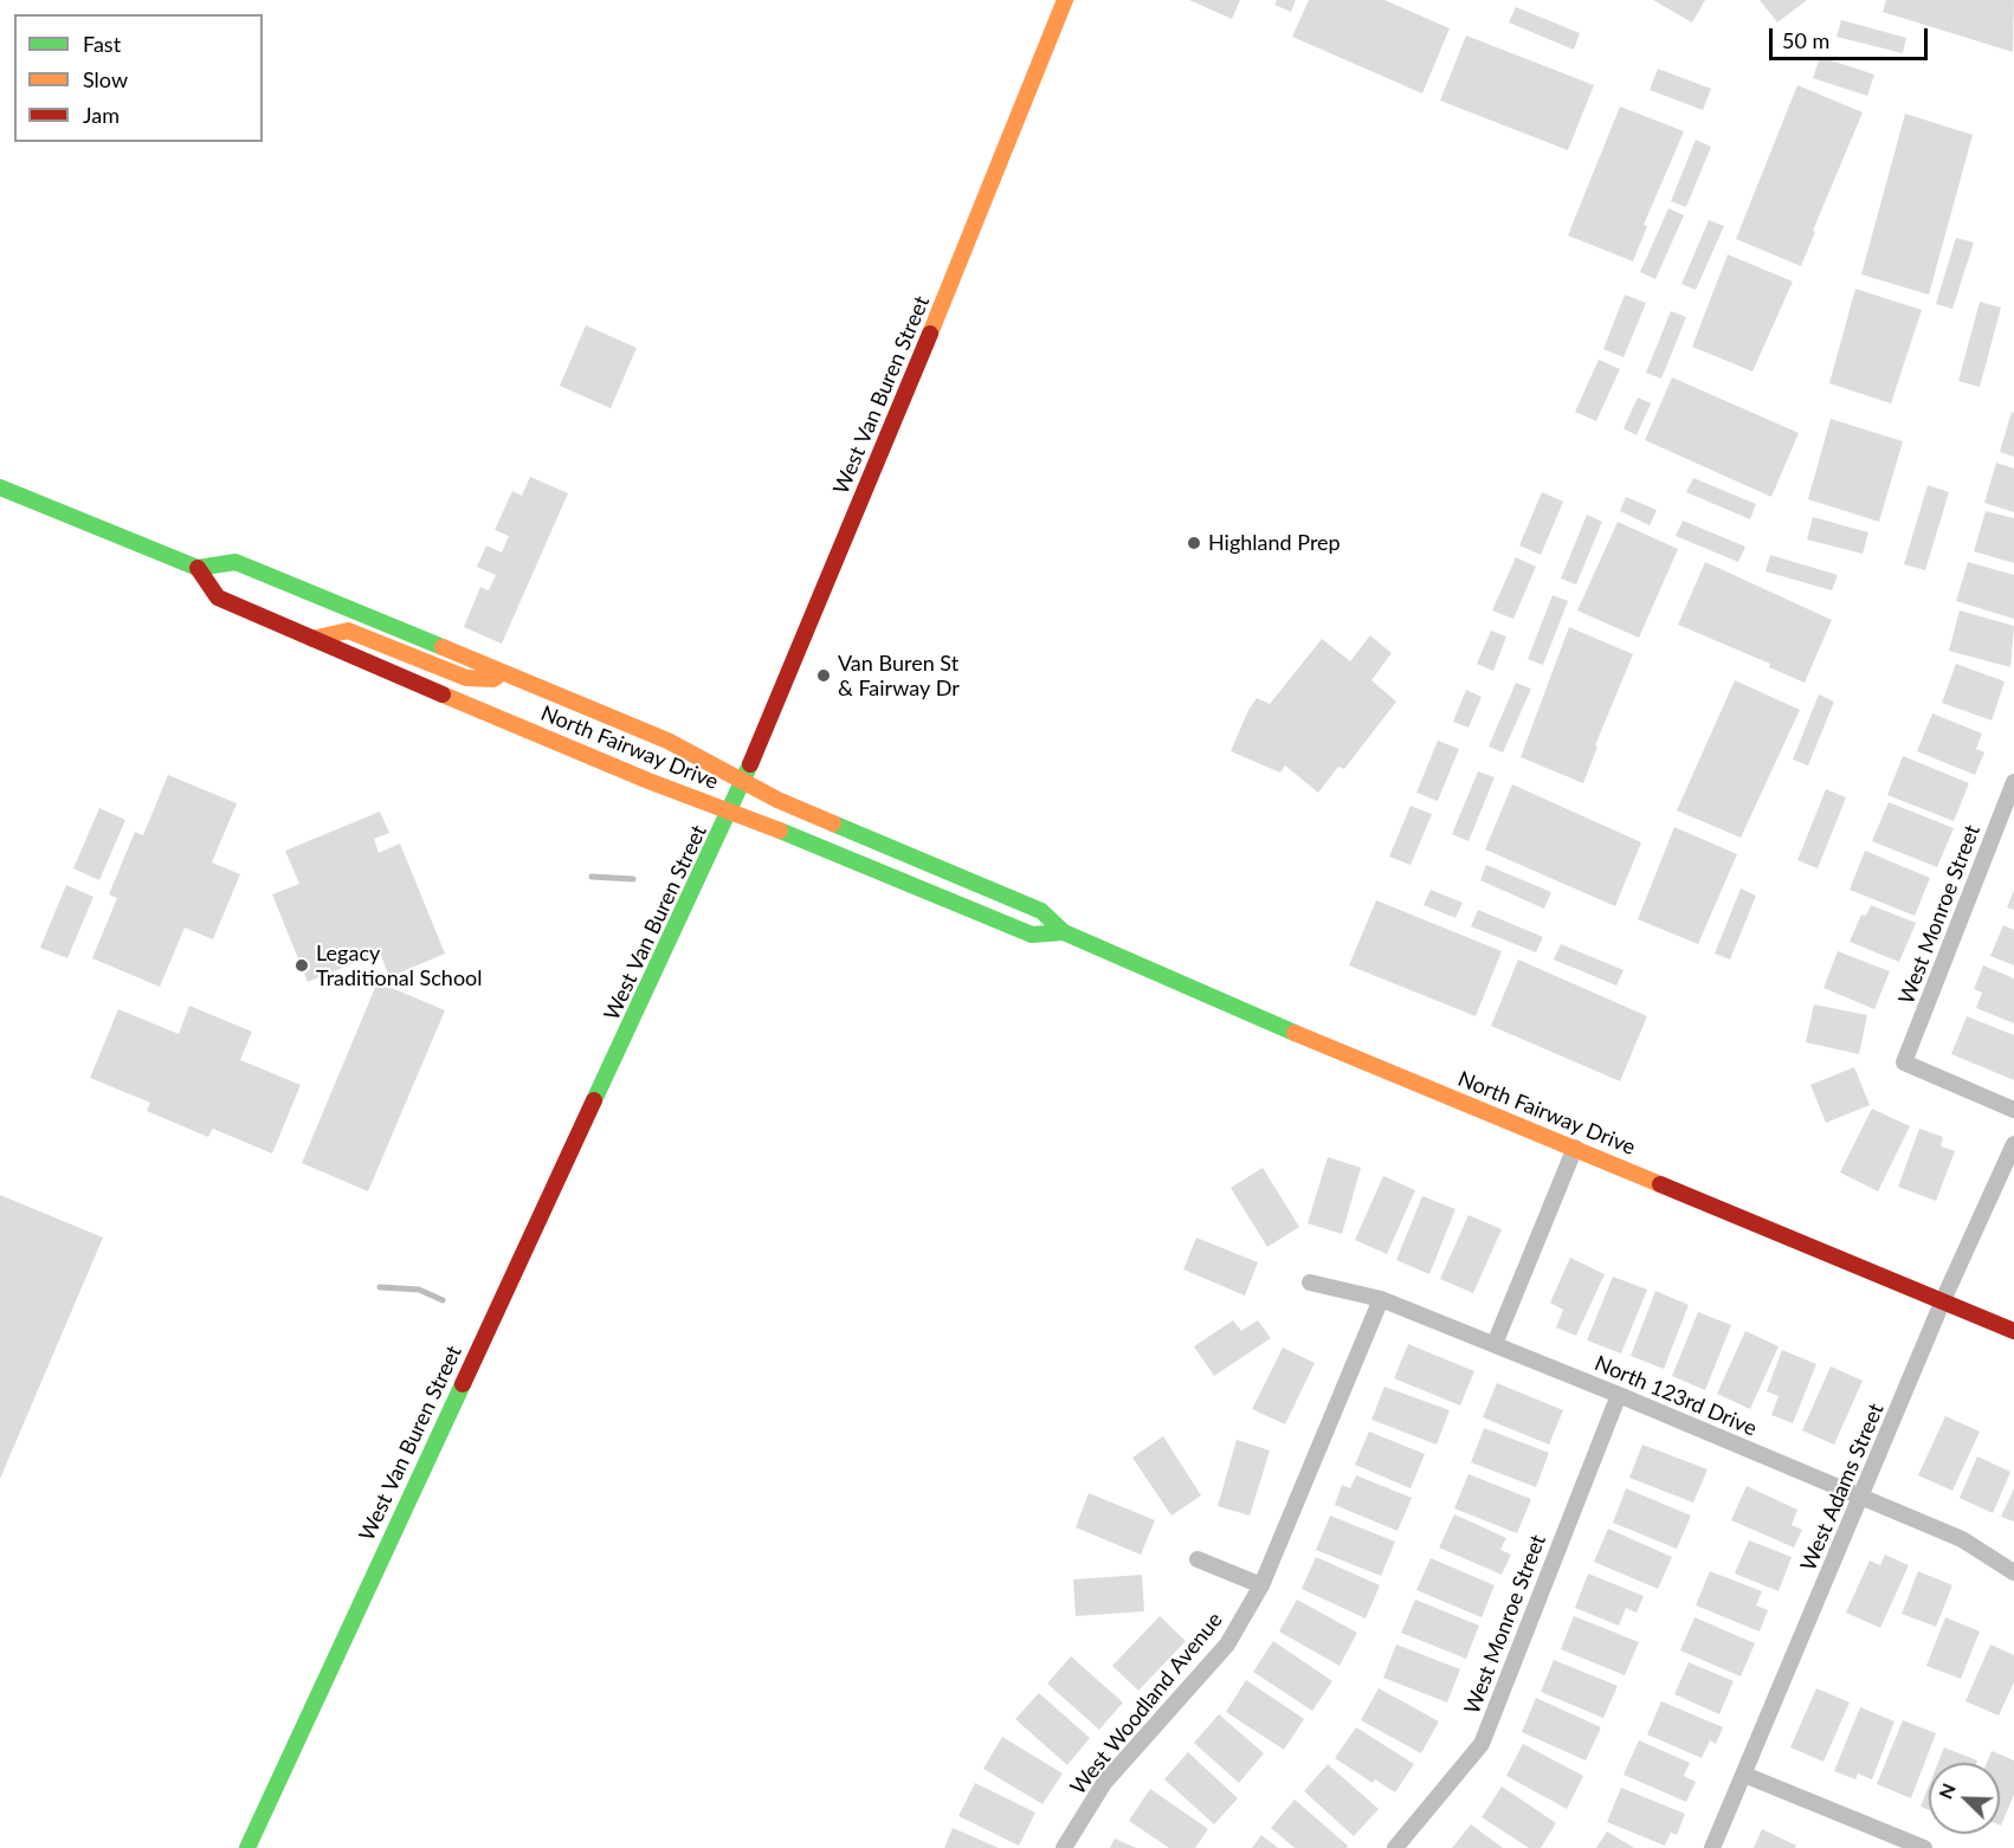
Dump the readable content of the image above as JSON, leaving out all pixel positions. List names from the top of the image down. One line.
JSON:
{"streets":{"street":["West Van Buren Street","North Fairway Drive","West Monroe Street","North 123rd Drive","West Adams Street","West Woodland Avenue"]},"crossings":[["West Van Buren Street","North Fairway Drive"],["North Fairway Drive","West Adams Street"],["West Monroe Street","North 123rd Drive"],["North 123rd Drive","West Adams Street"],["North 123rd Drive","West Woodland Avenue"]],"places":["Highland Prep","Van Buren St & Fairway Dr","Legacy Traditional School"],"legend":["Fast","Slow","Jam"],"scale_bar":"50 m","north":"top left"}
